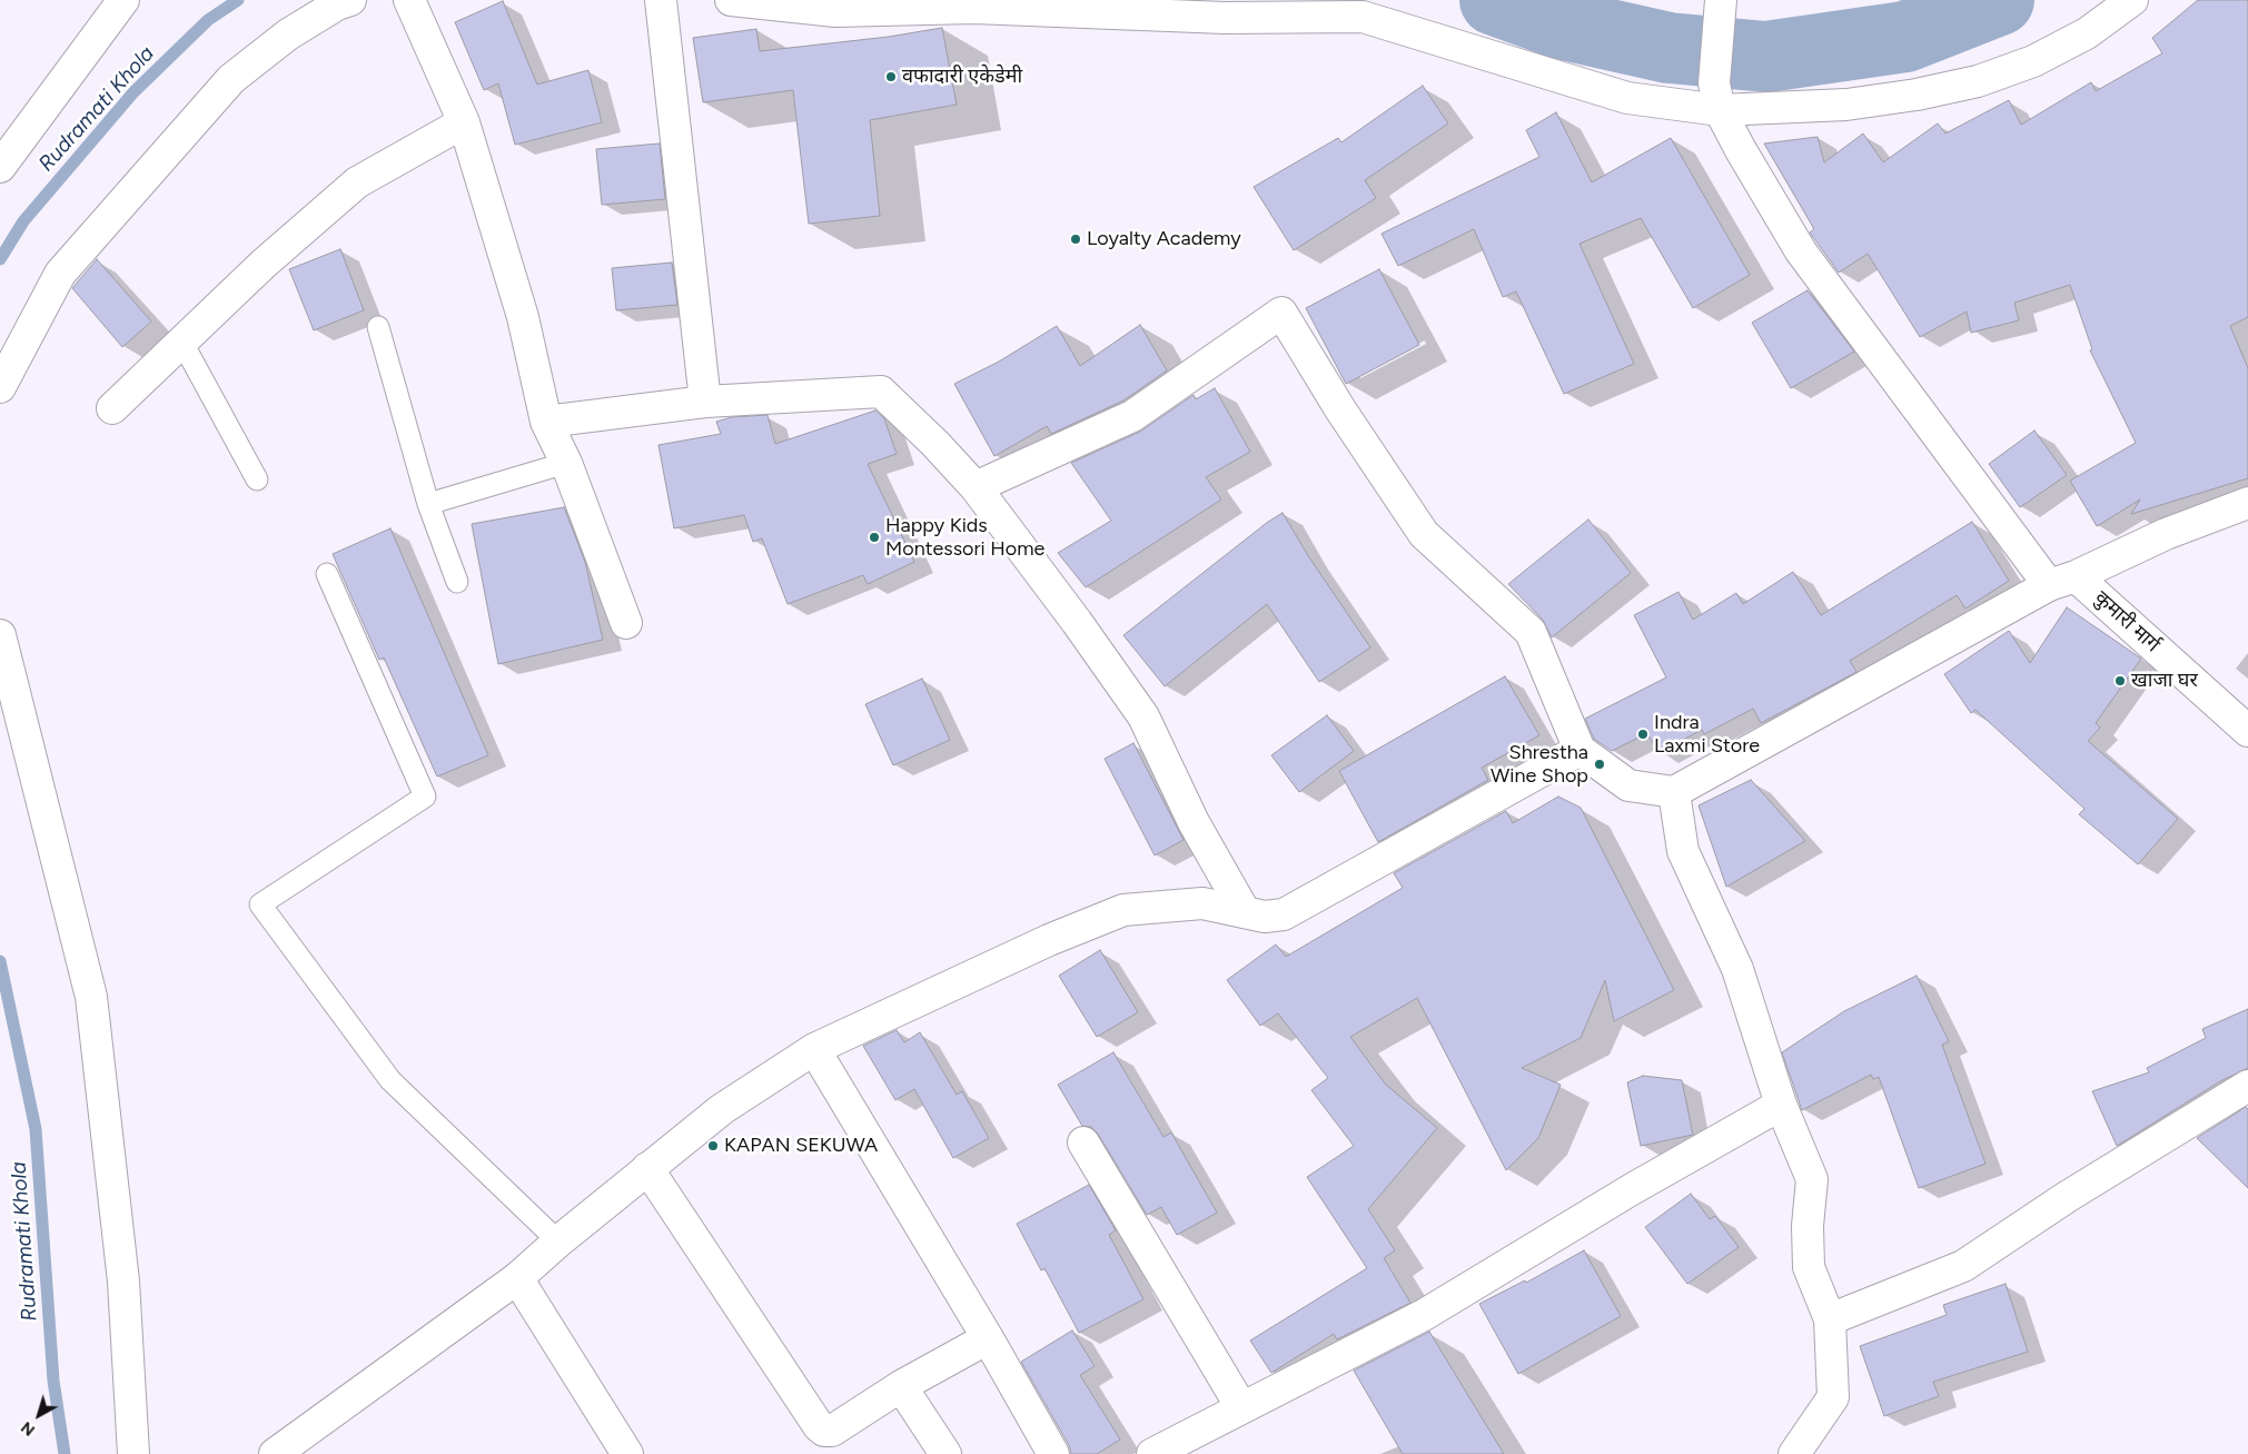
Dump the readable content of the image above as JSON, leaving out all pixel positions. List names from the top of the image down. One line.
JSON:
{"streets":{"street":["कुमारी मार्ग"]},"water":["Rudramati Khola"],"places":["वफादारी एकेडेमी","Loyalty Academy","Happy Kids Montessori Home","खाजा घर","Indra Laxmi Store","Shrestha Wine Shop","KAPAN SEKUWA"],"north":"bottom left"}
